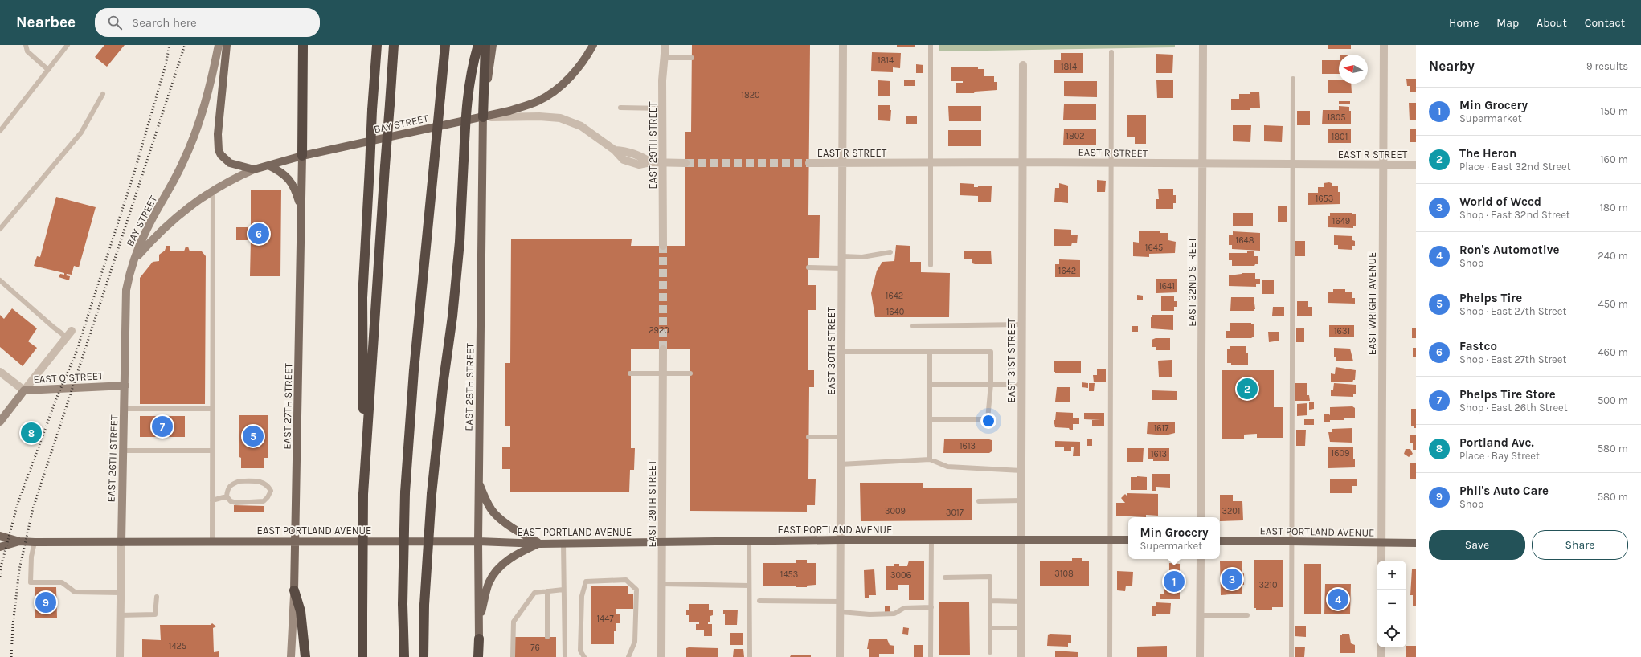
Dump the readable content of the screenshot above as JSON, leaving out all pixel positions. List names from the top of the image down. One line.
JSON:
{"streets":{"main road":["BAY STREET","EAST 28TH STREET","EAST 27TH STREET","EAST PORTLAND AVENUE"],"street":["EAST 29TH STREET","EAST R STREET","EAST 32ND STREET","EAST WRIGHT AVENUE","EAST 30TH STREET","EAST 31ST STREET","EAST Q STREET","EAST 26TH STREET"]},"crossings":[["BAY STREET","EAST 28TH STREET"],["BAY STREET","EAST 27TH STREET"],["BAY STREET","EAST 26TH STREET"],["EAST 29TH STREET","EAST PORTLAND AVENUE"],["EAST R STREET","EAST 32ND STREET"],["EAST R STREET","EAST WRIGHT AVENUE"],["EAST R STREET","EAST 30TH STREET"],["EAST R STREET","EAST 31ST STREET"],["EAST WRIGHT AVENUE","EAST PORTLAND AVENUE"],["EAST 30TH STREET","EAST PORTLAND AVENUE"],["EAST 31ST STREET","EAST PORTLAND AVENUE"],["EAST Q STREET","EAST 26TH STREET"],["EAST 28TH STREET","EAST PORTLAND AVENUE"],["EAST 27TH STREET","EAST PORTLAND AVENUE"],["EAST 26TH STREET","EAST PORTLAND AVENUE"]],"house_numbers":["1814","1814","1820","1805","1802","1801","1653","1649","1648","1645","1642","1641","1642","1640","2920","1631","1617","1613","1609","1613","3009","3201","3017","3108","1453","3006","3210","1447","1425","76"],"north":"left","page":{"header":"Nearbee","search":"Search here","nav":["Home","Map","About","Contact"],"heading":["Nearby","9 results"],"list":[{"mark":"1","name":"Min Grocery","note":"Supermarket","value":"150 m"},{"mark":"2","name":"The Heron","note":"Place · East 32nd Street","value":"160 m"},{"mark":"3","name":"World of Weed","note":"Shop · East 32nd Street","value":"180 m"},{"mark":"4","name":"Ron's Automotive","note":"Shop","value":"240 m"},{"mark":"5","name":"Phelps Tire","note":"Shop · East 27th Street","value":"450 m"},{"mark":"6","name":"Fastco","note":"Shop · East 27th Street","value":"460 m"},{"mark":"7","name":"Phelps Tire Store","note":"Shop · East 26th Street","value":"500 m"},{"mark":"8","name":"Portland Ave.","note":"Place · Bay Street","value":"580 m"},{"mark":"9","name":"Phil's Auto Care","note":"Shop","value":"580 m"}],"pins":["6","2","7","8","5","3","1","4","9"],"popup":["Min Grocery","Supermarket"],"buttons":["Save","Share"],"map_buttons":["+","−"]}}
